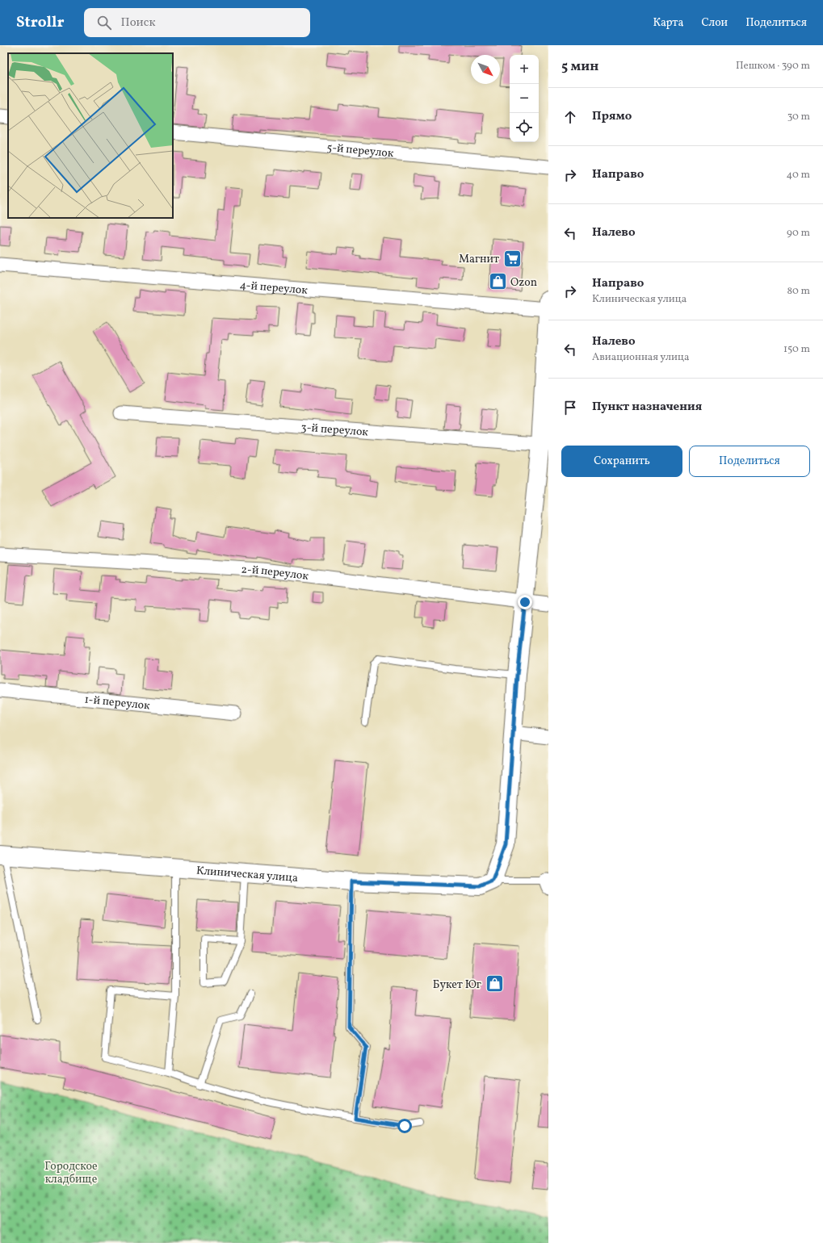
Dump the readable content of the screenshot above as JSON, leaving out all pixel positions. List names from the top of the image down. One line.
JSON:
{"streets":{"main road":["Клиническая улица"],"street":["5-й переулок","4-й переулок","3-й переулок","2-й переулок","1-й переулок"]},"parks":["Городское кладбище"],"places":{"supermarket":["Магнит"],"shop":["Ozon","Букет Юг"]},"north":"bottom right","page":{"header":"Strollr","search":"Поиск","nav":["Карта","Слои","Поделиться"],"heading":["5 мин","Пешком · 390 m"],"map_buttons":["+","−"],"list":[["Прямо","30 m"],["Направо","40 m"],["Налево","90 m"],["Направо","Клиническая улица","80 m"],["Налево","Авиационная улица","150 m"],"Пункт назначения"],"buttons":["Сохранить","Поделиться"]}}
